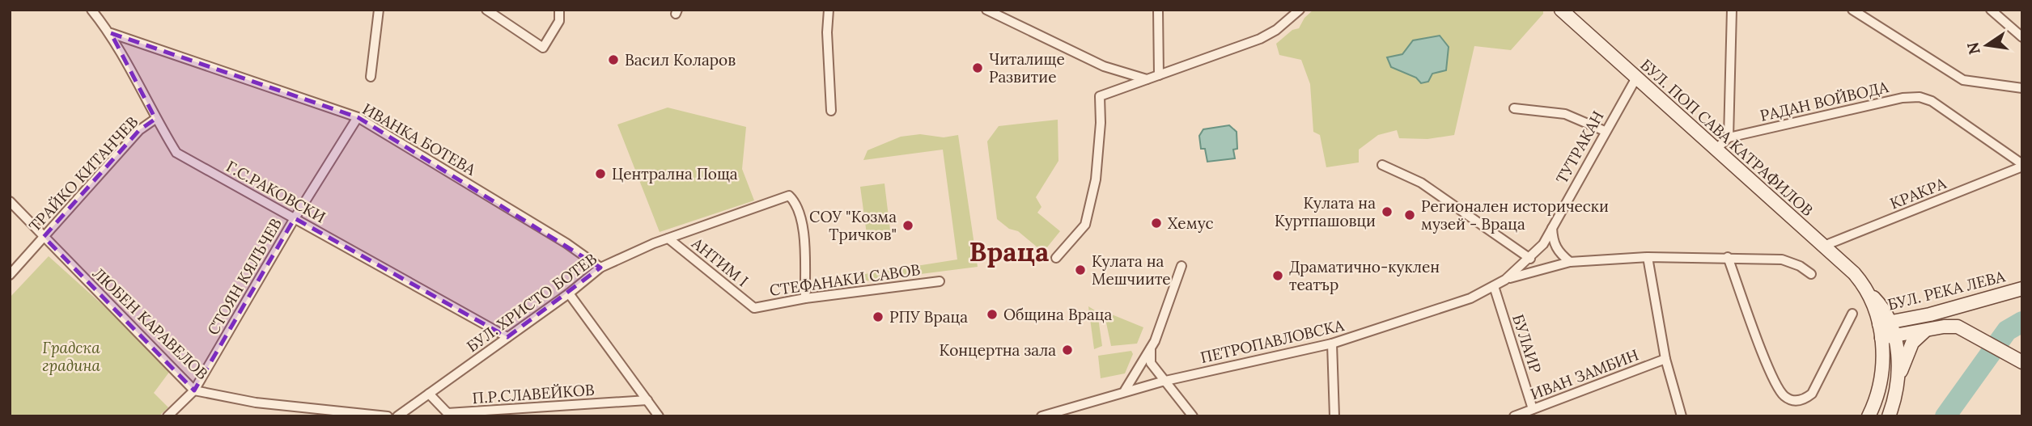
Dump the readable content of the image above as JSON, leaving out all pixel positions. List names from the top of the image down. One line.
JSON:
{"streets":{"street":["РАДАН ВОЙВОДА","БУЛ. ПОП САВА КАТРАФИЛОВ","ИВАНКА БОТЕВА","ТУТРАКАН","ТРАЙКО КИТАНЧЕВ","Г.С.РАКОВСКИ","КРАКРА","АНТИМ I","СТОЯН КЯЛЪЧЕВ","СТЕФАНАКИ САВОВ","БУЛ. РЕКА ЛЕВА","БУЛ. ХРИСТО БОТЕВ","ЛЮБЕН КАРАВЕЛОВ","ПЕТРОПАВЛОВСКА","БУЛАИР","ИВАН ЗАМБИН","П.Р.СЛАВЕЙКОВ"]},"crossings":[["РАДАН ВОЙВОДА","КРАКРА"],["БУЛ. ПОП САВА КАТРАФИЛОВ","ТУТРАКАН"],["БУЛ. ПОП САВА КАТРАФИЛОВ","КРАКРА"],["БУЛ. ПОП САВА КАТРАФИЛОВ","БУЛ. РЕКА ЛЕВА"],["ИВАНКА БОТЕВА","Г.С.РАКОВСКИ"],["ИВАНКА БОТЕВА","СТОЯН КЯЛЪЧЕВ"],["ИВАНКА БОТЕВА","БУЛ. ХРИСТО БОТЕВ"],["ТУТРАКАН","ПЕТРОПАВЛОВСКА"],["ТРАЙКО КИТАНЧЕВ","Г.С.РАКОВСКИ"],["ТРАЙКО КИТАНЧЕВ","ЛЮБЕН КАРАВЕЛОВ"],["Г.С.РАКОВСКИ","СТОЯН КЯЛЪЧЕВ"],["Г.С.РАКОВСКИ","БУЛ. ХРИСТО БОТЕВ"],["АНТИМ I","СТЕФАНАКИ САВОВ"],["АНТИМ I","БУЛ. ХРИСТО БОТЕВ"],["СТОЯН КЯЛЪЧЕВ","ЛЮБЕН КАРАВЕЛОВ"],["СТЕФАНАКИ САВОВ","БУЛ. ХРИСТО БОТЕВ"],["БУЛ. ХРИСТО БОТЕВ","П.Р.СЛАВЕЙКОВ"],["ПЕТРОПАВЛОВСКА","БУЛАИР"],["БУЛАИР","ИВАН ЗАМБИН"]],"districts":["Враца"],"parks":["Градска градина"],"places":["Васил Коларов","Читалище Развитие","Централна Поща","Кулата на Куртпашовци","Регионален исторически музей - Враца","Хемус","СОУ \"Козма Тричков\"","Кулата на Мешчиите","Драматично-куклен театър","Община Враца","РПУ Враца","Концертна зала"],"north":"left"}
